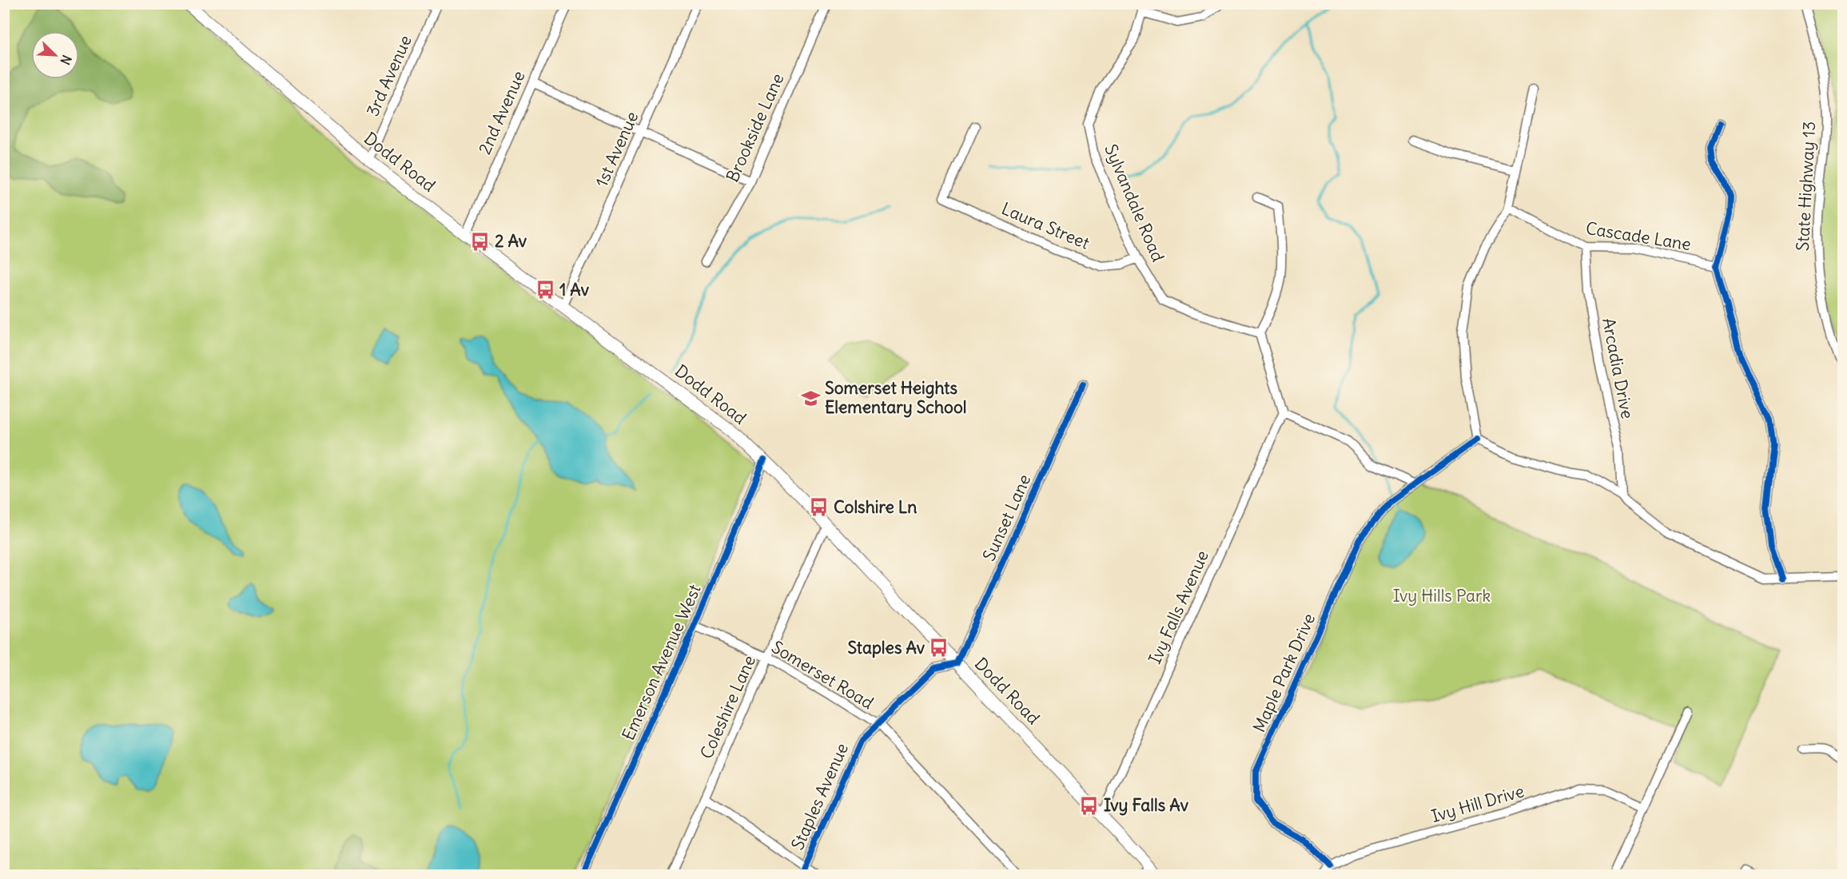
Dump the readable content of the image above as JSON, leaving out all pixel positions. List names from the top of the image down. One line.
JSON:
{"streets":{"main road":["Dodd Road"],"street":["3rd Avenue","2nd Avenue","Brookside Lane","1st Avenue","State Highway 13","Sylvandale Road","Laura Street","Cascade Lane","Arcadia Drive","Sunset Lane","Ivy Falls Avenue","Emerson Avenue West","Maple Park Drive","Somerset Road","Coleshire Lane","Staples Avenue","Ivy Hill Drive"]},"crossings":[["3rd Avenue","Dodd Road"],["2nd Avenue","Dodd Road"],["1st Avenue","Dodd Road"],["Dodd Road","Sunset Lane"],["Dodd Road","Ivy Falls Avenue"],["Dodd Road","Emerson Avenue West"],["Dodd Road","Coleshire Lane"],["Dodd Road","Staples Avenue"],["Sylvandale Road","Laura Street"],["Cascade Lane","Arcadia Drive"],["Sunset Lane","Staples Avenue"],["Emerson Avenue West","Somerset Road"],["Maple Park Drive","Ivy Hill Drive"],["Somerset Road","Coleshire Lane"],["Somerset Road","Staples Avenue"]],"parks":["Ivy Hills Park"],"places":{"bus stop":["2 Av","1 Av","Colshire Ln","Staples Av","Ivy Falls Av"],"school or university":["Somerset Heights Elementary School"]},"north":"bottom right"}
